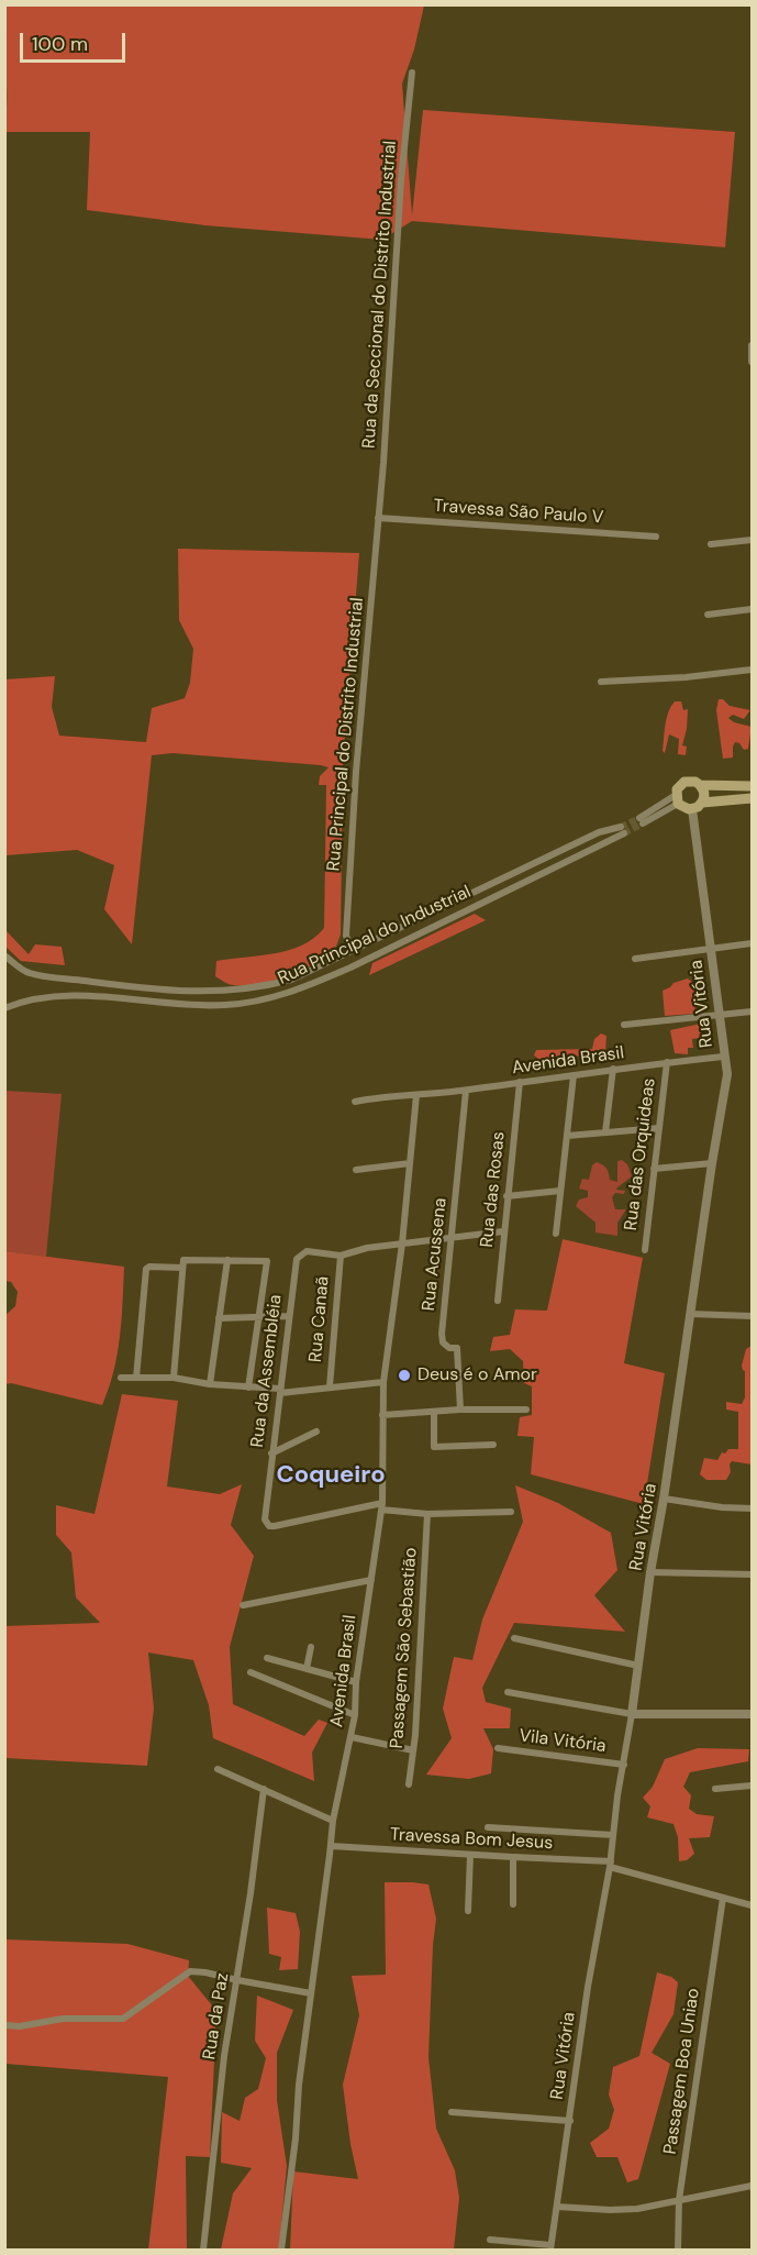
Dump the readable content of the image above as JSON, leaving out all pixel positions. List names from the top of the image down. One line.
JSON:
{"streets":{"street":["Rua da Seccional do Distrito Industrial","Travessa São Paulo V","Rua Principal do Distrito Industrial","Rua Principal do Industrial","Rua Vitória","Avenida Brasil","Rua das Orquideas","Rua das Rosas","Rua Acussena","Rua Canaã","Rua da Assembléia","Passagem São Sebastião","Vila Vitória","Travessa Bom Jesus","Rua da Paz","Passagem Boa Uniao"]},"crossings":[["Rua da Seccional do Distrito Industrial","Travessa São Paulo V"],["Rua da Seccional do Distrito Industrial","Rua Principal do Distrito Industrial"],["Travessa São Paulo V","Rua Principal do Distrito Industrial"],["Rua Principal do Distrito Industrial","Rua Principal do Industrial"],["Rua Vitória","Avenida Brasil"],["Rua Vitória","Vila Vitória"],["Rua Vitória","Travessa Bom Jesus"],["Avenida Brasil","Rua das Orquideas"],["Avenida Brasil","Rua das Rosas"],["Avenida Brasil","Rua Acussena"],["Avenida Brasil","Rua da Assembléia"],["Avenida Brasil","Travessa Bom Jesus"],["Rua Canaã","Rua da Assembléia"],["Travessa Bom Jesus","Passagem Boa Uniao"]],"districts":["Coqueiro"],"places":["Deus é o Amor"],"scale_bar":"100 m"}
